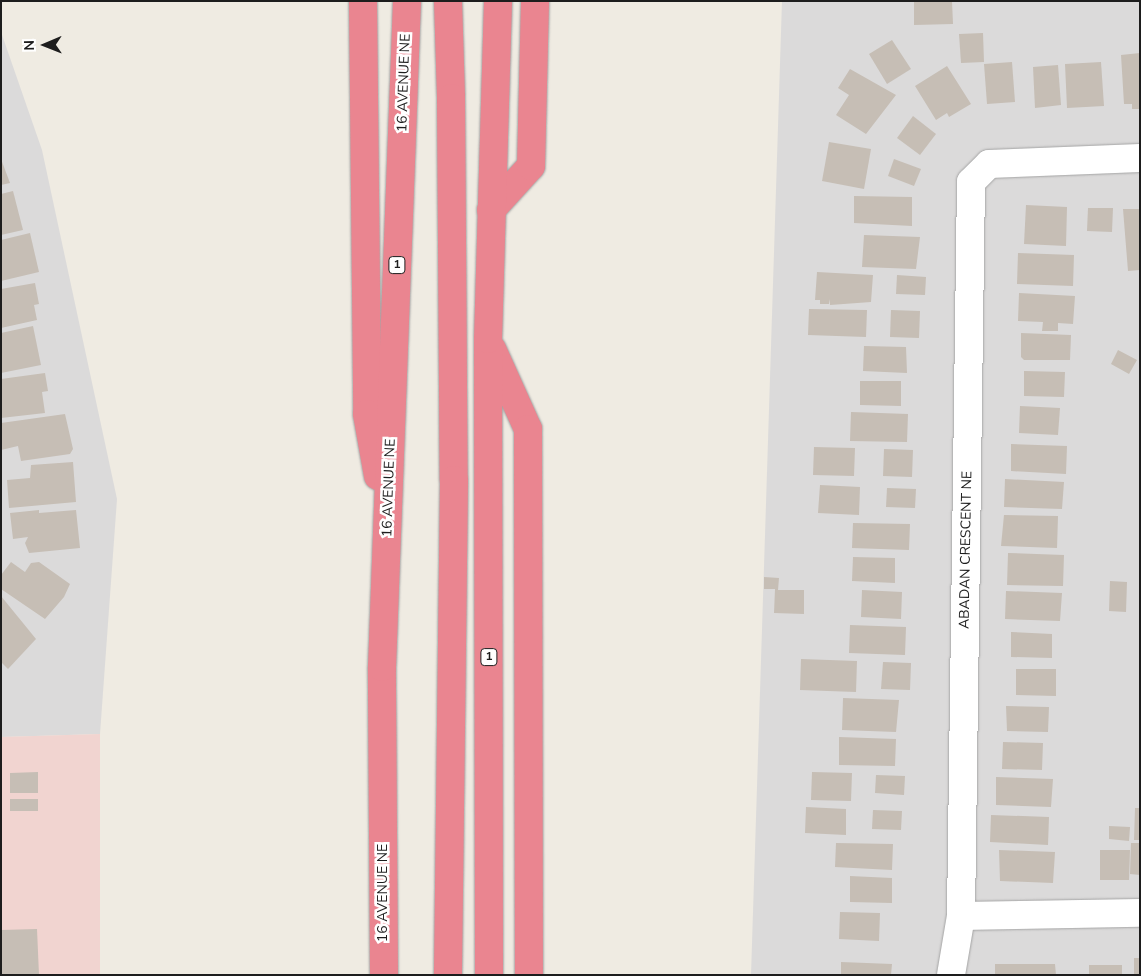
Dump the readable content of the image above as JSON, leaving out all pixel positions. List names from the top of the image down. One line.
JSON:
{"streets":{"highway":["16 AVENUE NE","1"],"street":["ABADAN CRESCENT NE"]},"north":"left"}
